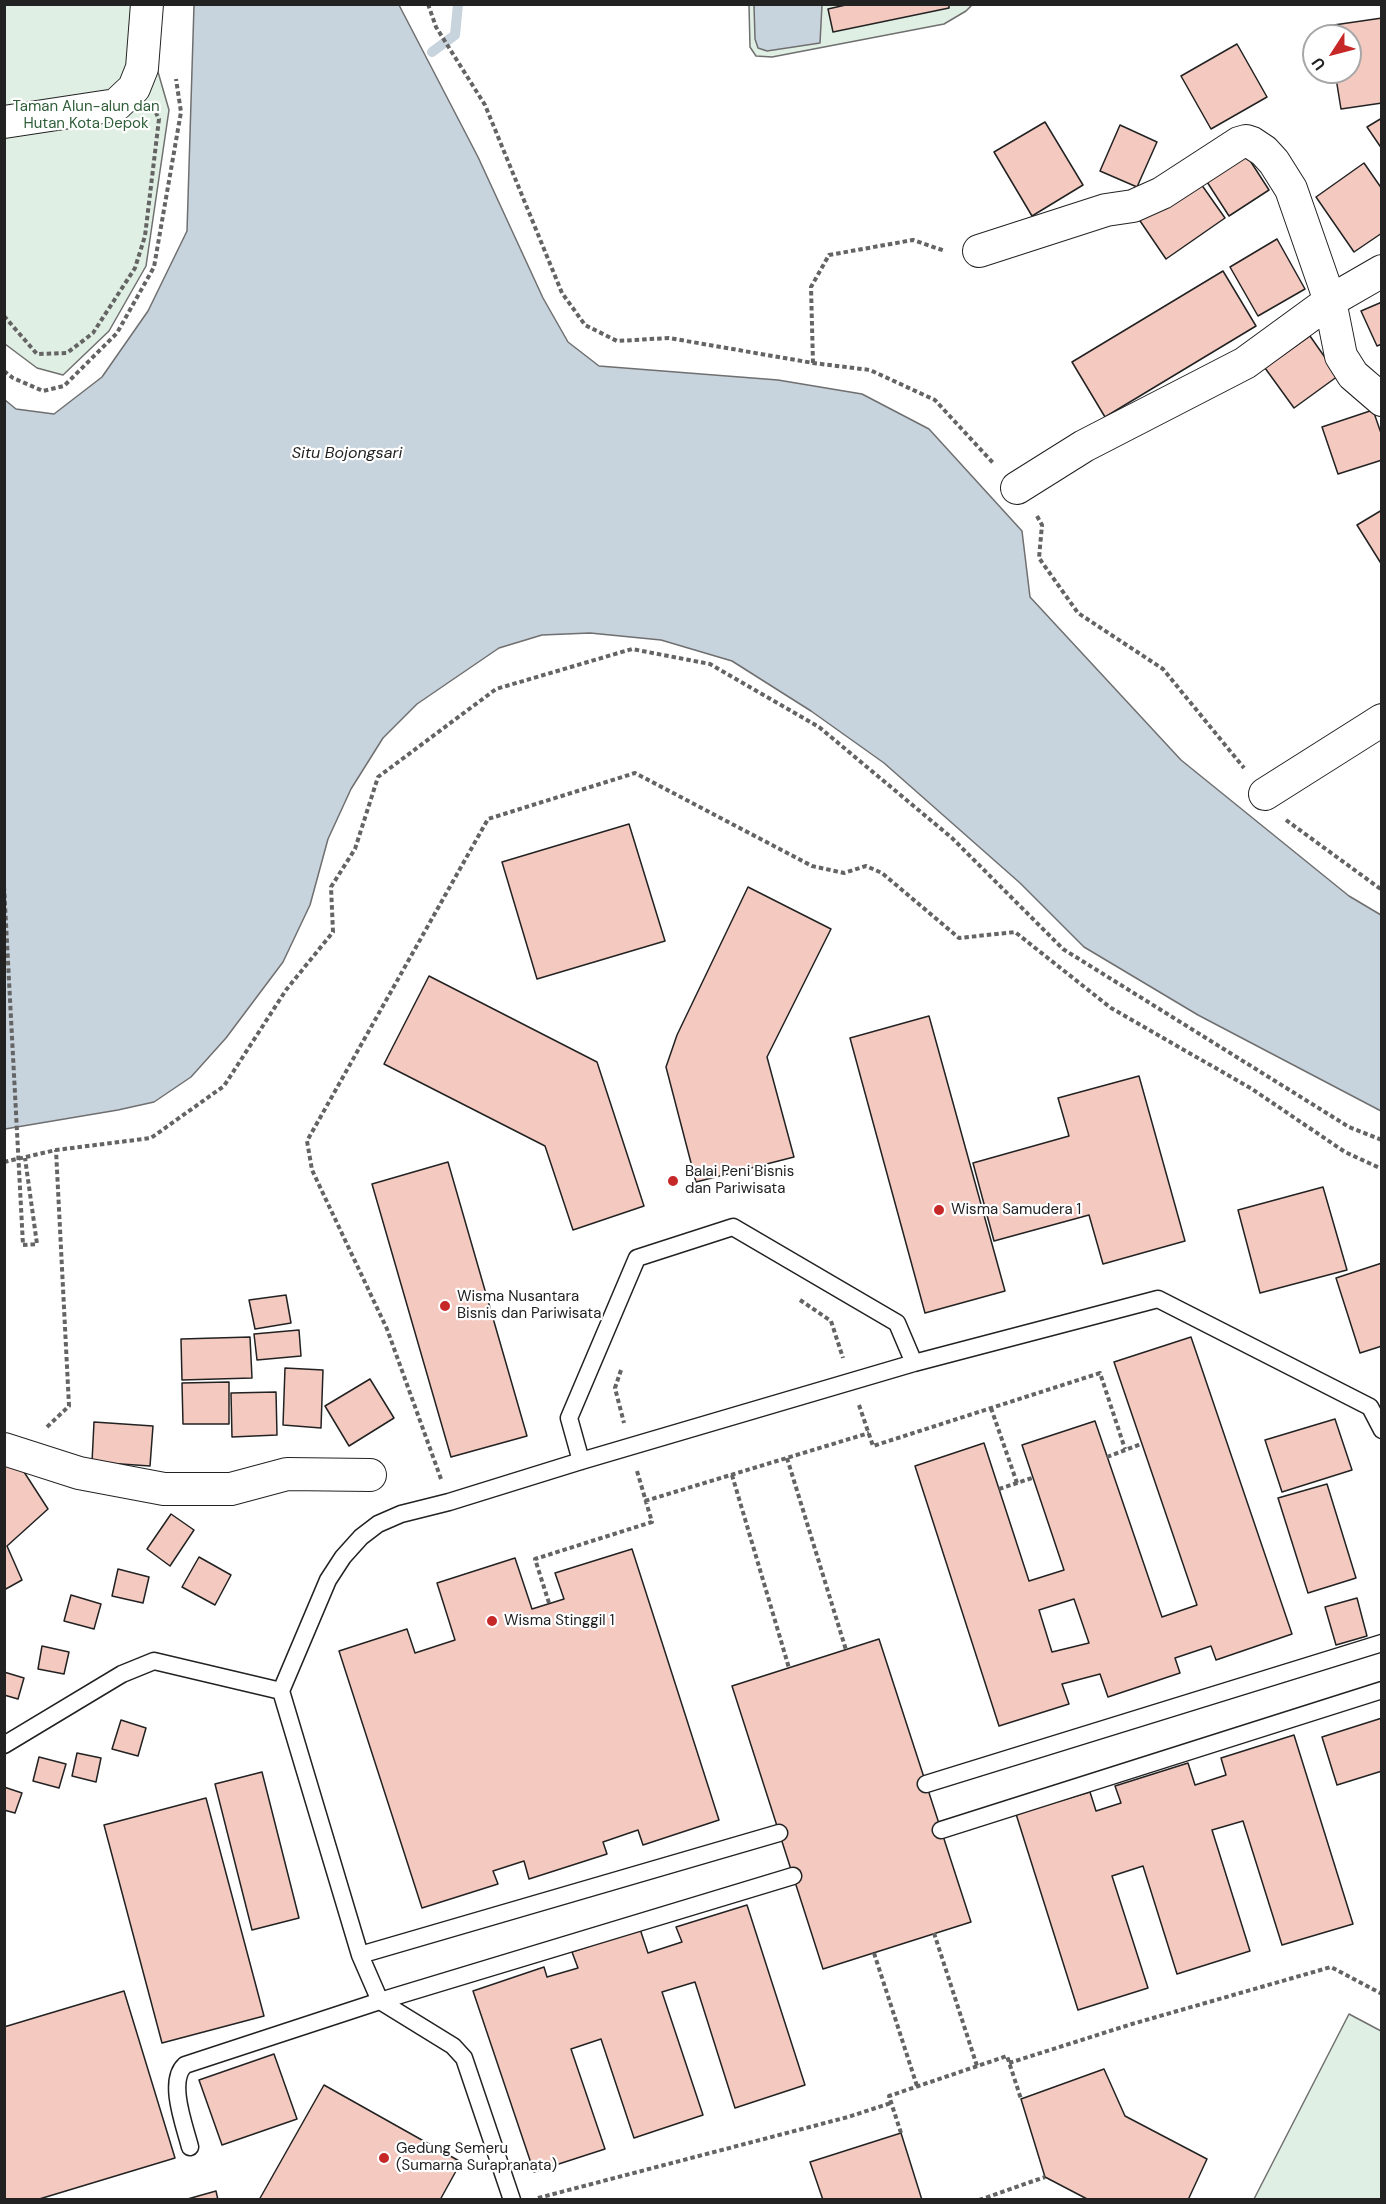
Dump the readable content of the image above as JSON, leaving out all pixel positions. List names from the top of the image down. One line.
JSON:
{"water":["Situ Bojongsari"],"parks":["Taman Alun-alun dan Hutan Kota Depok"],"places":["Balai Peni Bisnis dan Pariwisata","Wisma Samudera 1","Wisma Nusantara Bisnis dan Pariwisata","Wisma Stinggil 1","Gedung Semeru (Sumarna Surapranata)"],"north":"bottom left"}
